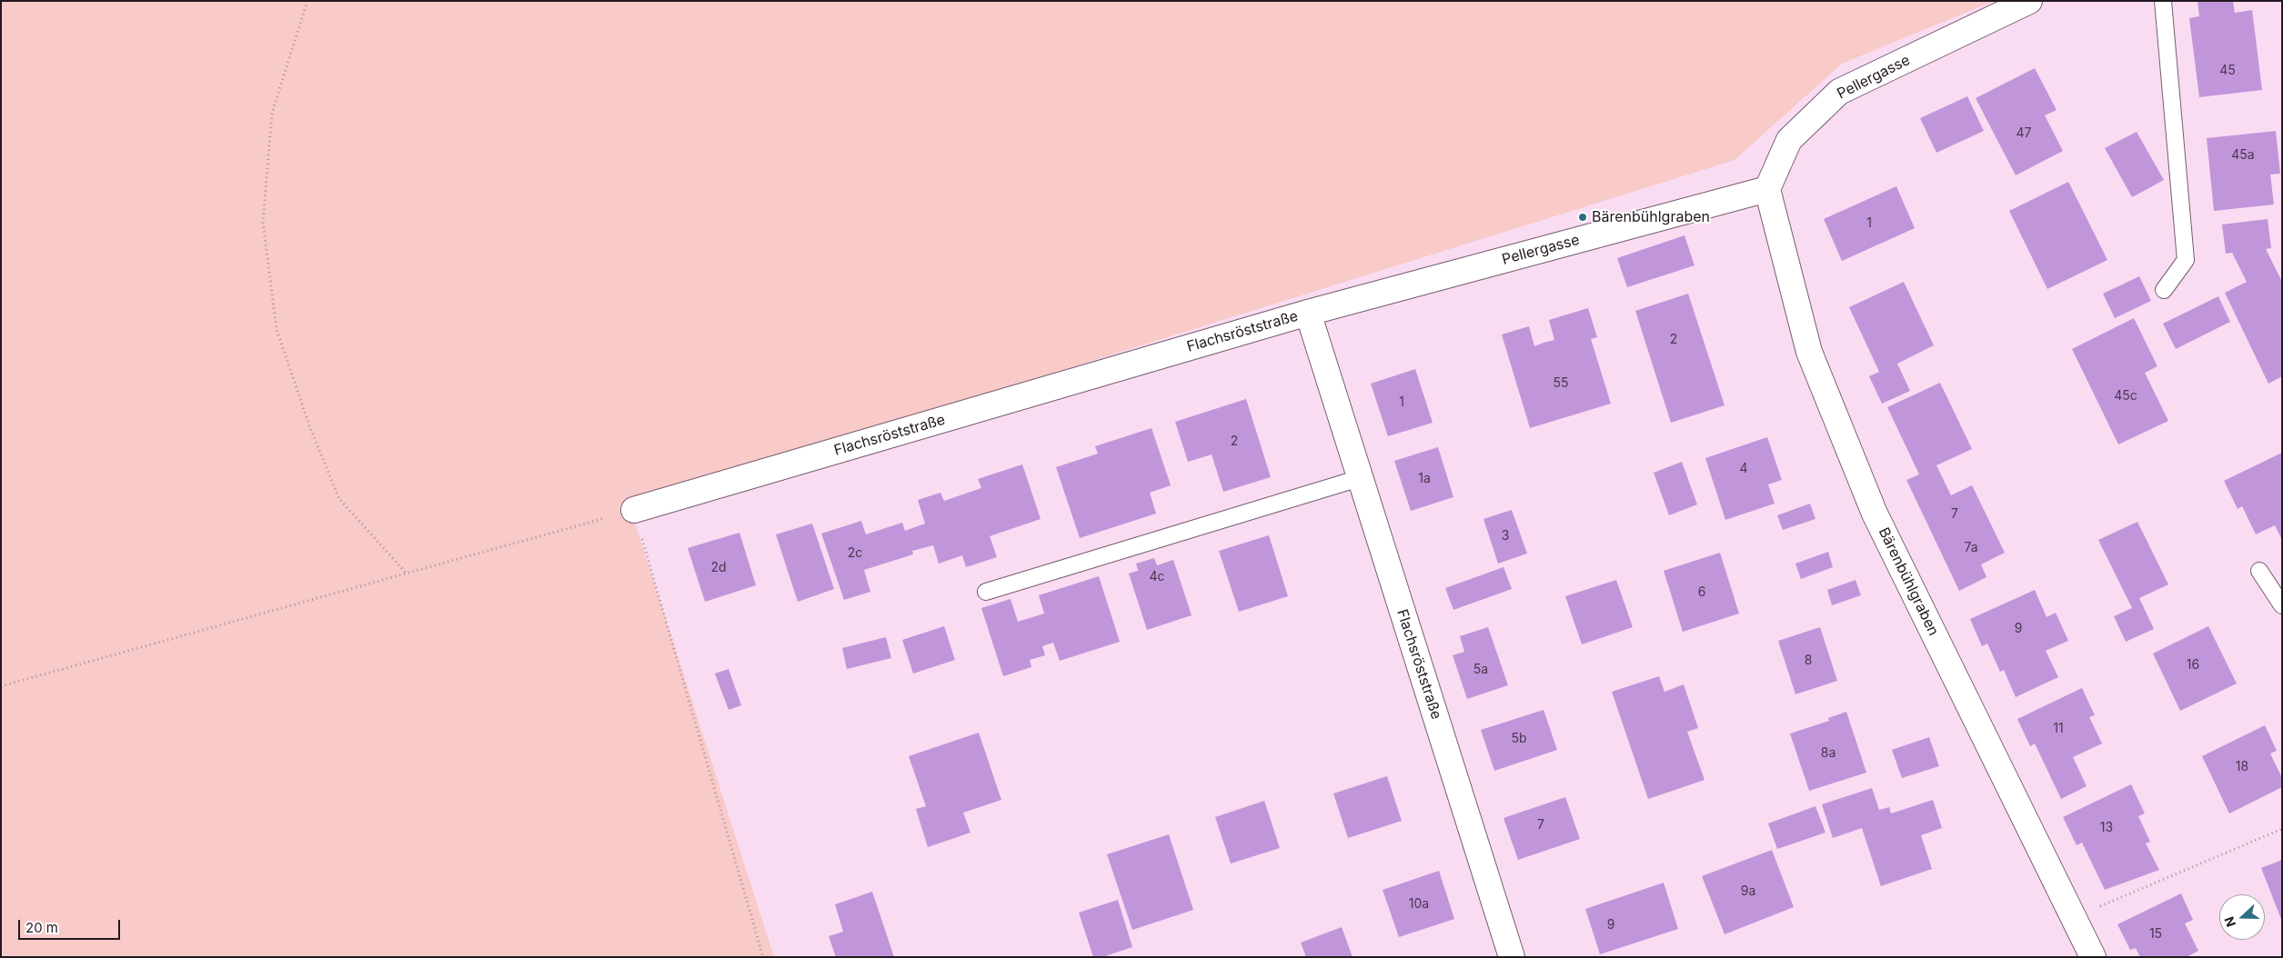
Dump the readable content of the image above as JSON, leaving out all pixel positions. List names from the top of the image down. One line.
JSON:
{"streets":{"street":["Pellergasse","Flachsröststraße","Bärenbühlgraben"]},"crossings":[["Pellergasse","Flachsröststraße"],["Pellergasse","Bärenbühlgraben"]],"places":["Bärenbühlgraben"],"house_numbers":["45","47","45a","1","2","55","45c","1","2","4","1a","7","3","7a","2c","2d","4c","6","9","8","16","5a","11","5b","8a","18","7","13","9a","10a","9","15"],"scale_bar":"20 m","north":"left"}
